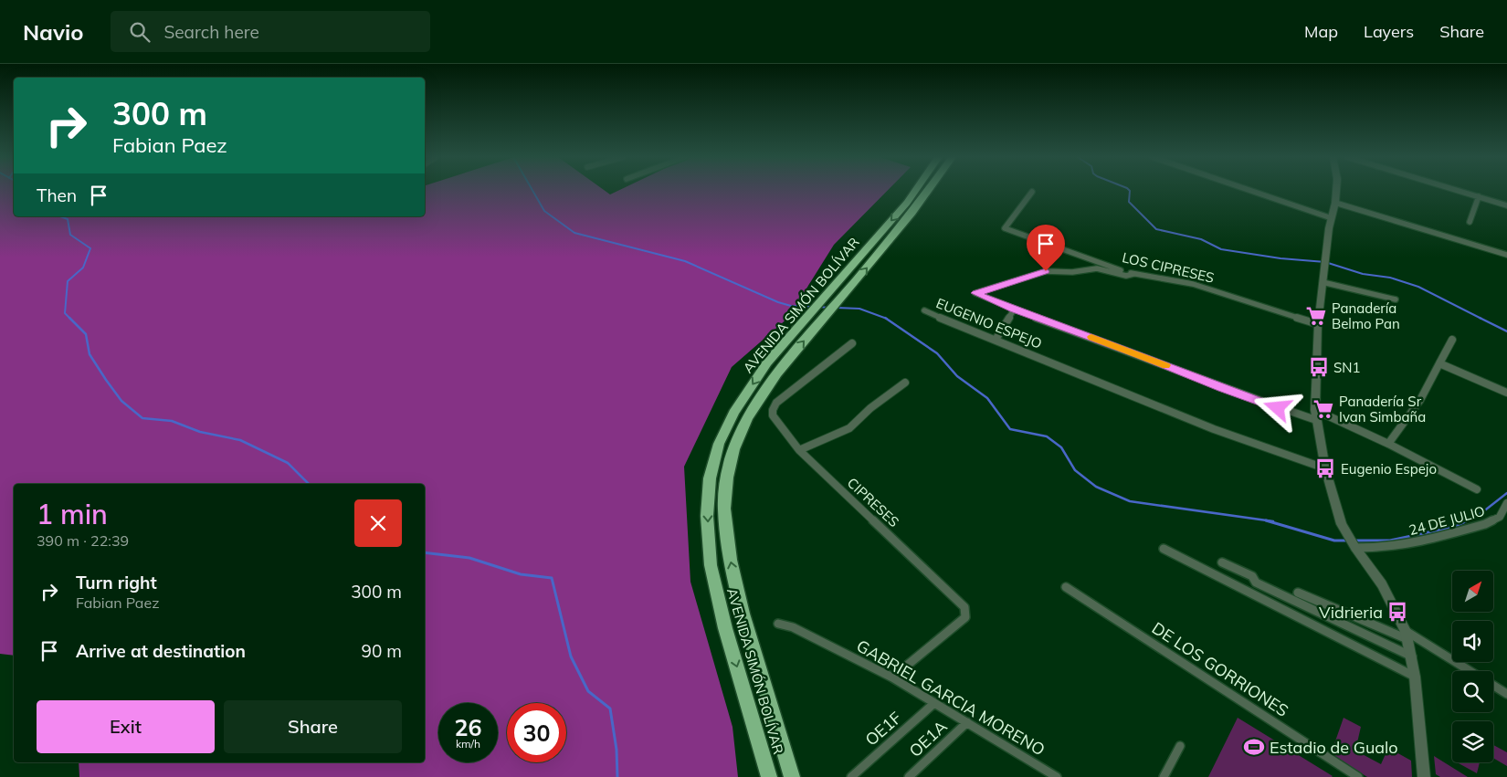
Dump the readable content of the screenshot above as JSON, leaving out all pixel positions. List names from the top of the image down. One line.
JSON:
{"streets":{"highway":["AVENIDA SIMÓN BOLÍVAR"],"street":["LOS CIPRESES","EUGENIO ESPEJO","CIPRESES","24 DE JULIO","DE LOS GORRIONES","GABRIEL GARCIA MORENO","OE1F","OE1A"]},"crossings":[["CIPRESES","GABRIEL GARCIA MORENO"],["GABRIEL GARCIA MORENO","OE1F"],["GABRIEL GARCIA MORENO","OE1A"]],"places":{"supermarket":["Panadería Belmo Pan","Panadería Sr Ivan Simbaña"],"bus stop":["SN1","Eugenio Espejo","Vidrieria"],"sports":["Estadio de Gualo"]},"north":"top right","page":{"header":"Navio","search":"Search here","nav":["Map","Layers","Share"],"turn":["300 m","Fabian Paez"],"then":"Then","heading":["1 min","390 m · 22:39"],"list":[{"name":"Turn right","note":"Fabian Paez","value":"300 m"},{"name":"Arrive at destination","value":"90 m"}],"buttons":["Exit","Share"],"speed":"26 km/h","limit":"30"}}
